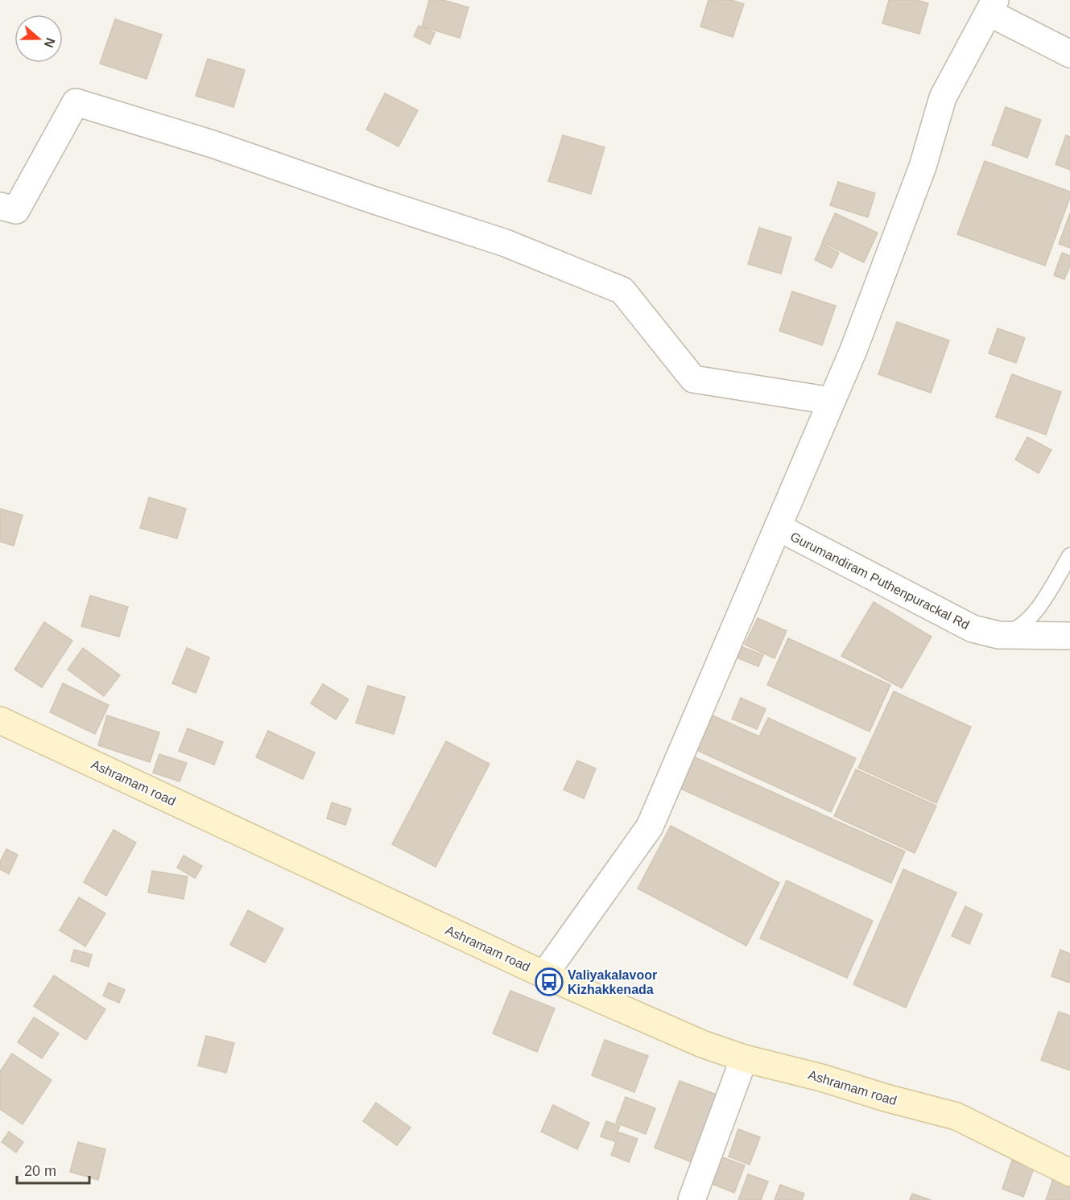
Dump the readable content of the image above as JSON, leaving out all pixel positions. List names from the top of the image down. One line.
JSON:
{"streets":{"main road":["Ashramam road"],"street":["Gurumandiram Puthenpurackal Rd"]},"places":{"bus stop":["Valiyakalavoor Kizhakkenada"]},"scale_bar":"20 m","north":"right"}
